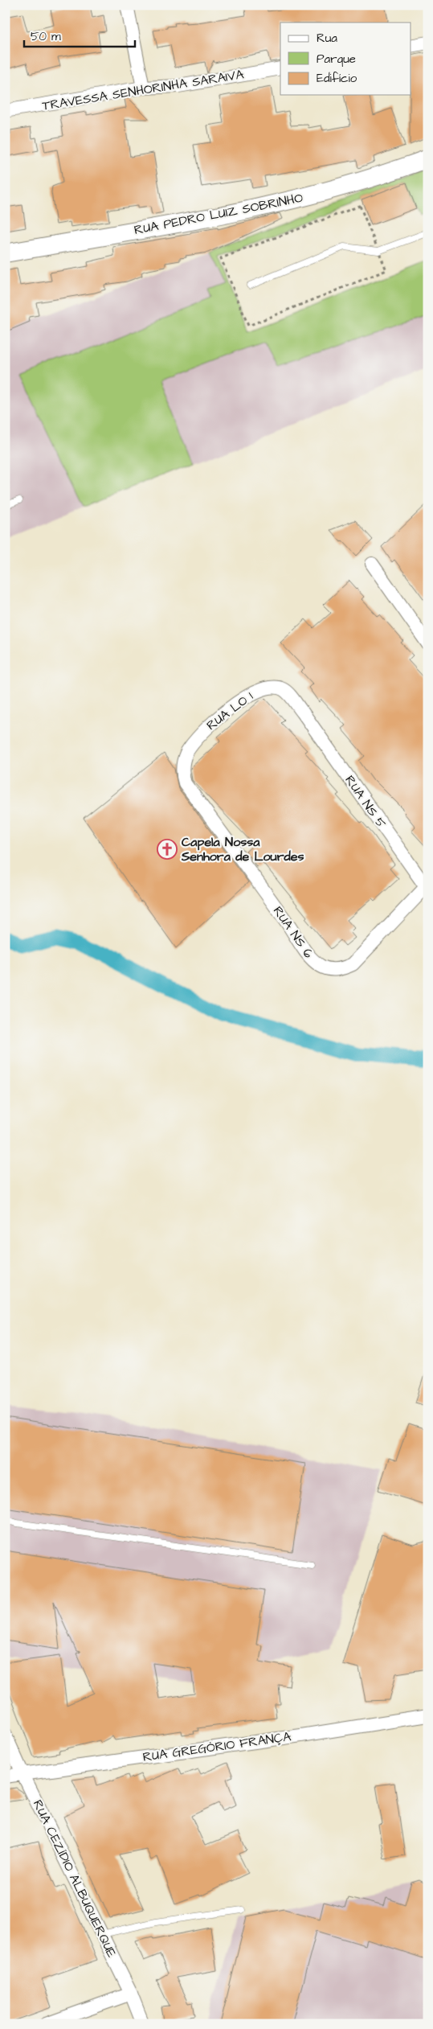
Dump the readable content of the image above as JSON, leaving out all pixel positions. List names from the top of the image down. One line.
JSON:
{"streets":{"street":["TRAVESSA SENHORINHA SARAIVA","RUA PEDRO LUIZ SOBRINHO","RUA LO 1","RUA NS 5","RUA NS 6","RUA GREGÓRIO FRANÇA","RUA CEZÍDIO ALBUQUERQUE"]},"crossings":[["RUA LO 1","RUA NS 5"],["RUA LO 1","RUA NS 6"],["RUA NS 5","RUA NS 6"],["RUA GREGÓRIO FRANÇA","RUA CEZÍDIO ALBUQUERQUE"]],"places":{"church":["Capela Nossa Senhora de Lourdes"]},"legend":["Rua","Parque","Edifício"],"scale_bar":"50 m"}
